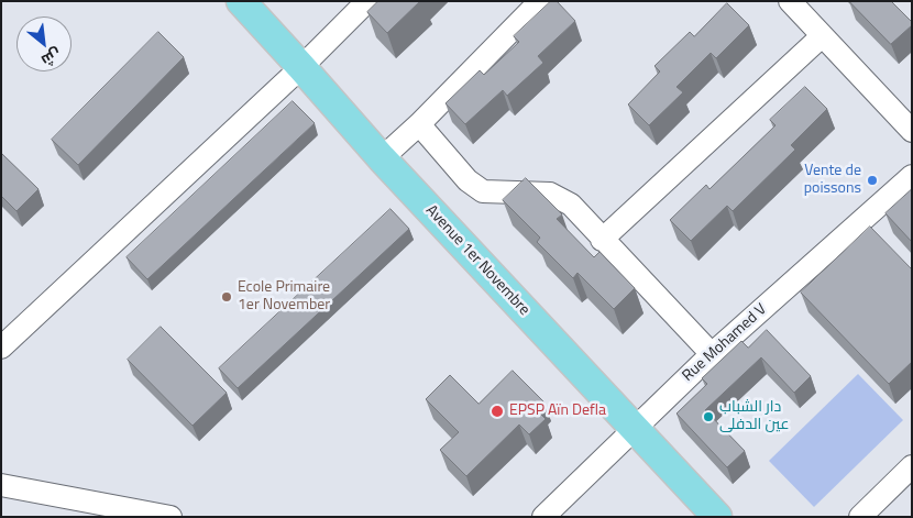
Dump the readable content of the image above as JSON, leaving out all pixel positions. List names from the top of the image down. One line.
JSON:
{"streets":{"main road":["Avenue 1er Novembre"],"street":["Rue Mohamed V"]},"crossings":[["Avenue 1er Novembre","Rue Mohamed V"]],"places":["Vente de poissons","Ecole Primaire 1er November","EPSP Aïn Defla","دار الشباب عين الدفلى"],"north":"bottom right"}
